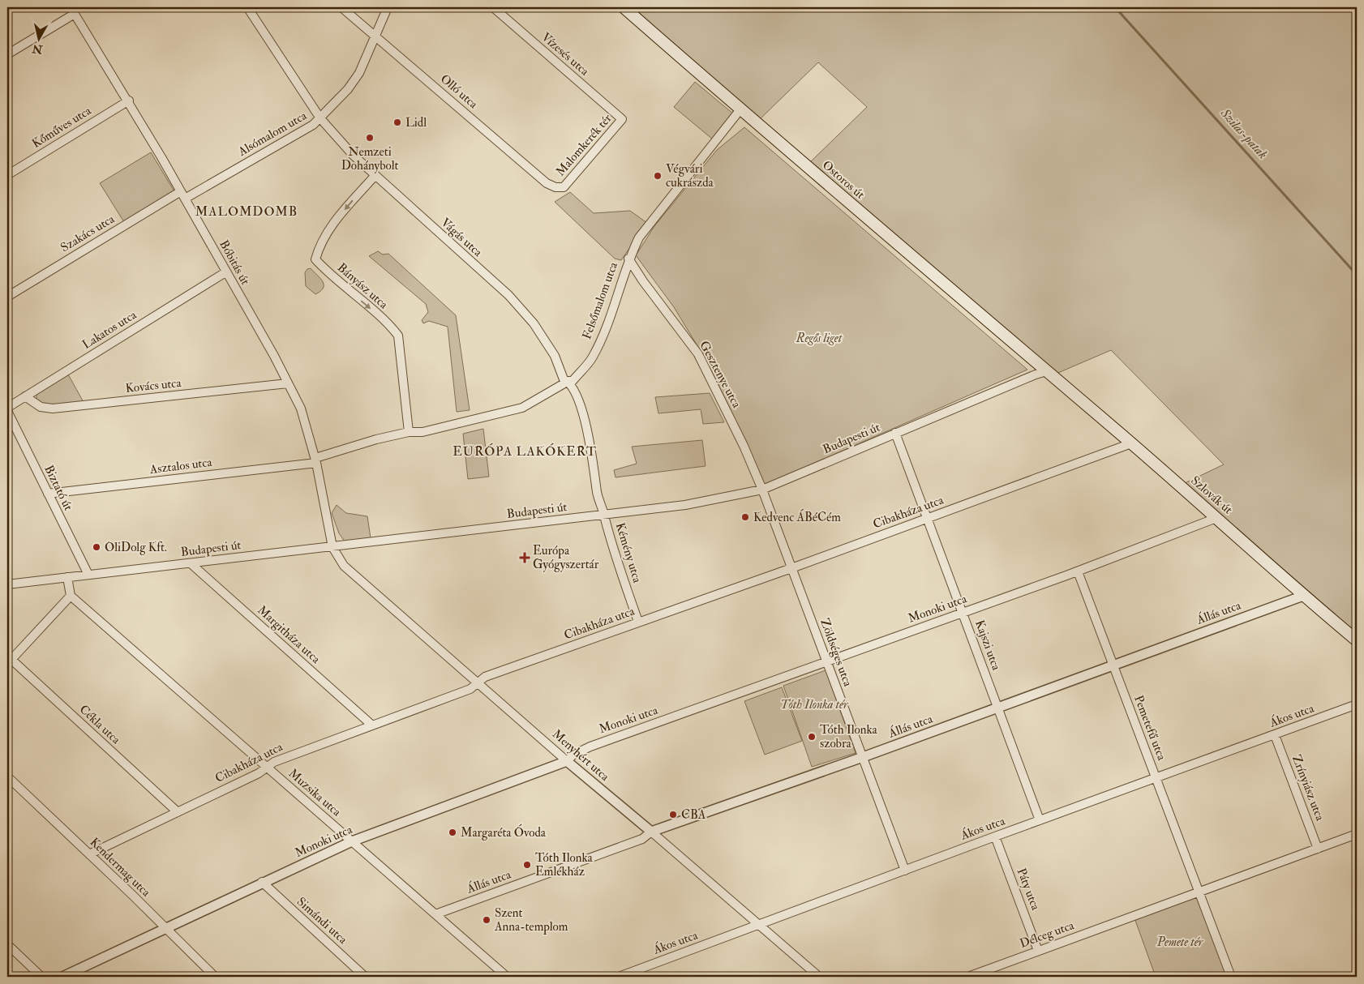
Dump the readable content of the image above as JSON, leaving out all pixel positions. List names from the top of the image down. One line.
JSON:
{"streets":{"main road":["Ostoros út","Szlovák út"],"street":["Vízesés utca","Olló utca","Kőműves utca","Alsómalom utca","Malomkerék tér","Szakács utca","Vágás utca","Bóbitás út","Bányász utca","Felsőmalom utca","Lakatos utca","Gesztenye utca","Kovács utca","Budapesti út","Asztalos utca","Biztató út","Cibakháza utca","Kémény utca","Monoki utca","Állás utca","Margitháza utca","Kajszi utca","Zöldséges utca","Ákos utca","Cékla utca","Pemetefű utca","Menyhért utca","Zrínyiász utca","Muzsika utca","Kendermag utca","Páty utca","Simándi utca","Délceg utca"]},"crossings":[["Vízesés utca","Malomkerék tér"],["Olló utca","Alsómalom utca"],["Olló utca","Malomkerék tér"],["Kőműves utca","Bóbitás út"],["Alsómalom utca","Szakács utca"],["Alsómalom utca","Vágás utca"],["Alsómalom utca","Bóbitás út"],["Ostoros út","Felsőmalom utca"],["Ostoros út","Budapesti út"],["Ostoros út","Szlovák út"],["Szakács utca","Bóbitás út"],["Vágás utca","Bányász utca"],["Vágás utca","Felsőmalom utca"],["Vágás utca","Budapesti út"],["Vágás utca","Kémény utca"],["Bóbitás út","Felsőmalom utca"],["Bóbitás út","Lakatos utca"],["Bóbitás út","Kovács utca"],["Bóbitás út","Budapesti út"],["Bóbitás út","Asztalos utca"],["Bóbitás út","Menyhért utca"],["Bányász utca","Felsőmalom utca"],["Felsőmalom utca","Gesztenye utca"],["Felsőmalom utca","Asztalos utca"],["Lakatos utca","Kovács utca"],["Lakatos utca","Biztató út"],["Gesztenye utca","Budapesti út"],["Gesztenye utca","Zöldséges utca"],["Budapesti út","Biztató út"],["Budapesti út","Szlovák út"],["Budapesti út","Kémény utca"],["Budapesti út","Margitháza utca"],["Budapesti út","Kajszi utca"],["Budapesti út","Zöldséges utca"],["Budapesti út","Menyhért utca"],["Asztalos utca","Biztató út"],["Szlovák út","Cibakháza utca"],["Szlovák út","Monoki utca"],["Szlovák út","Állás utca"],["Cibakháza utca","Kémény utca"],["Cibakháza utca","Margitháza utca"],["Cibakháza utca","Kajszi utca"],["Cibakháza utca","Zöldséges utca"],["Cibakháza utca","Cékla utca"],["Cibakháza utca","Menyhért utca"],["Cibakháza utca","Muzsika utca"],["Cibakháza utca","Kendermag utca"],["Monoki utca","Kajszi utca"],["Monoki utca","Zöldséges utca"],["Monoki utca","Pemetefű utca"],["Monoki utca","Menyhért utca"],["Monoki utca","Muzsika utca"],["Monoki utca","Kendermag utca"],["Monoki utca","Simándi utca"],["Állás utca","Kajszi utca"],["Állás utca","Zöldséges utca"],["Állás utca","Pemetefű utca"],["Állás utca","Menyhért utca"],["Állás utca","Muzsika utca"],["Kajszi utca","Ákos utca"],["Zöldséges utca","Ákos utca"],["Ákos utca","Pemetefű utca"],["Ákos utca","Menyhért utca"],["Ákos utca","Zrínyiász utca"],["Ákos utca","Páty utca"],["Pemetefű utca","Délceg utca"],["Páty utca","Délceg utca"]],"one_way":["Bányász utca"],"districts":["MALOMDOMB","EURÓPA LAKÓKERT"],"water":["Szilas-patak"],"parks":["Regős liget","Tóth Ilonka tér","Pemete tér"],"places":{"other":["Lidl","Nemzeti Dohánybolt","Végvári cukrászda","Kedvenc ÁBéCém","OliDolg Kft.","Tóth Ilonka szobra","CBA","Margaréta Óvoda","Tóth Ilonka Emlékház","Szent Anna-templom"],"health":["Európa Gyógyszertár"]},"north":"bottom"}
